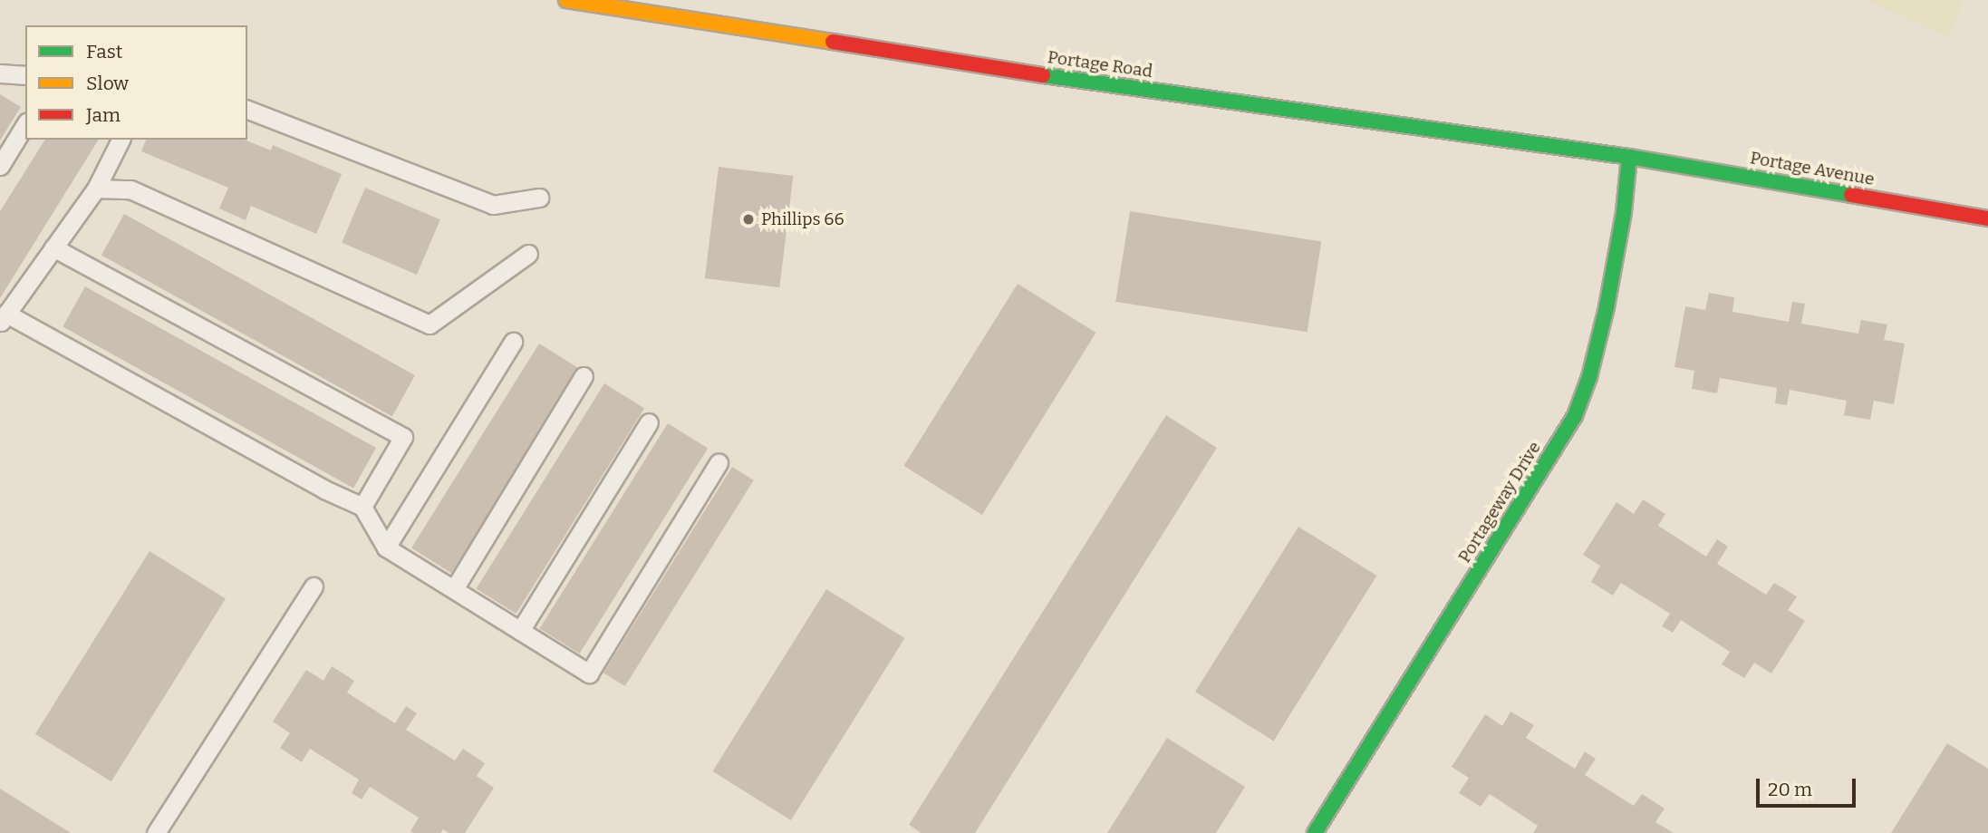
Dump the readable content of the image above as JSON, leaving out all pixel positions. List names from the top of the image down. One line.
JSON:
{"streets":{"main road":["Portage Road","Portage Avenue","Portageway Drive"]},"crossings":[["Portage Road","Portage Avenue"],["Portage Road","Portageway Drive"],["Portage Avenue","Portageway Drive"]],"places":["Phillips 66"],"legend":["Fast","Slow","Jam"],"scale_bar":"20 m"}
